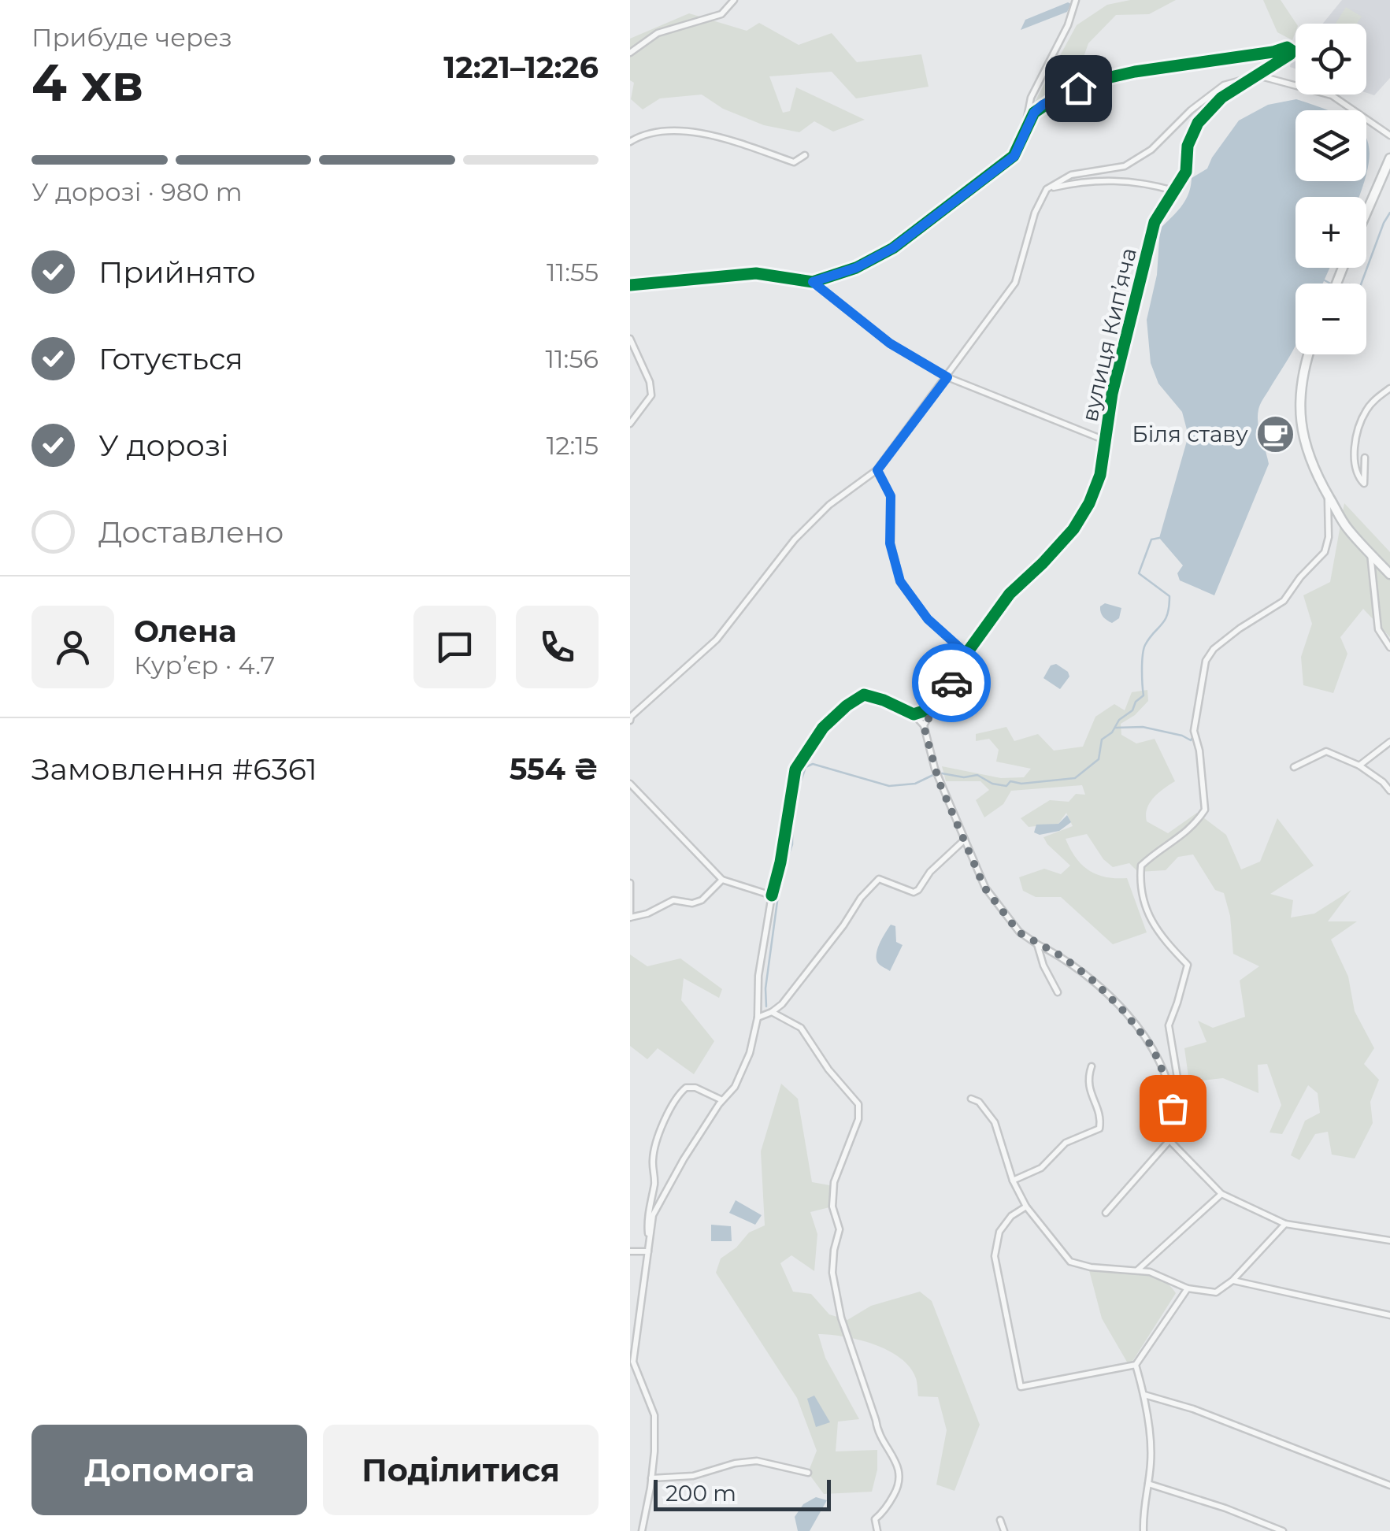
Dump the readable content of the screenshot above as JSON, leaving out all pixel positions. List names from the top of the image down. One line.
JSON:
{"streets":{"street":["вулиця Кипʼяча"]},"places":{"cafe":["Біля ставу"]},"scale_bar":"200 m","page":{"heading":["4 хв","Прибуде через","12:21–12:26"],"panel":["Олена","Кур’єр · 4.7","Замовлення #6361","554 ₴"],"map_buttons":["+","−"],"bar":"У дорозі · 980 m","list":[["Прийнято","11:55"],["Готується","11:56"],["У дорозі","12:15"],"Доставлено"],"buttons":["Допомога","Поділитися"],"scale":"200 m"}}
